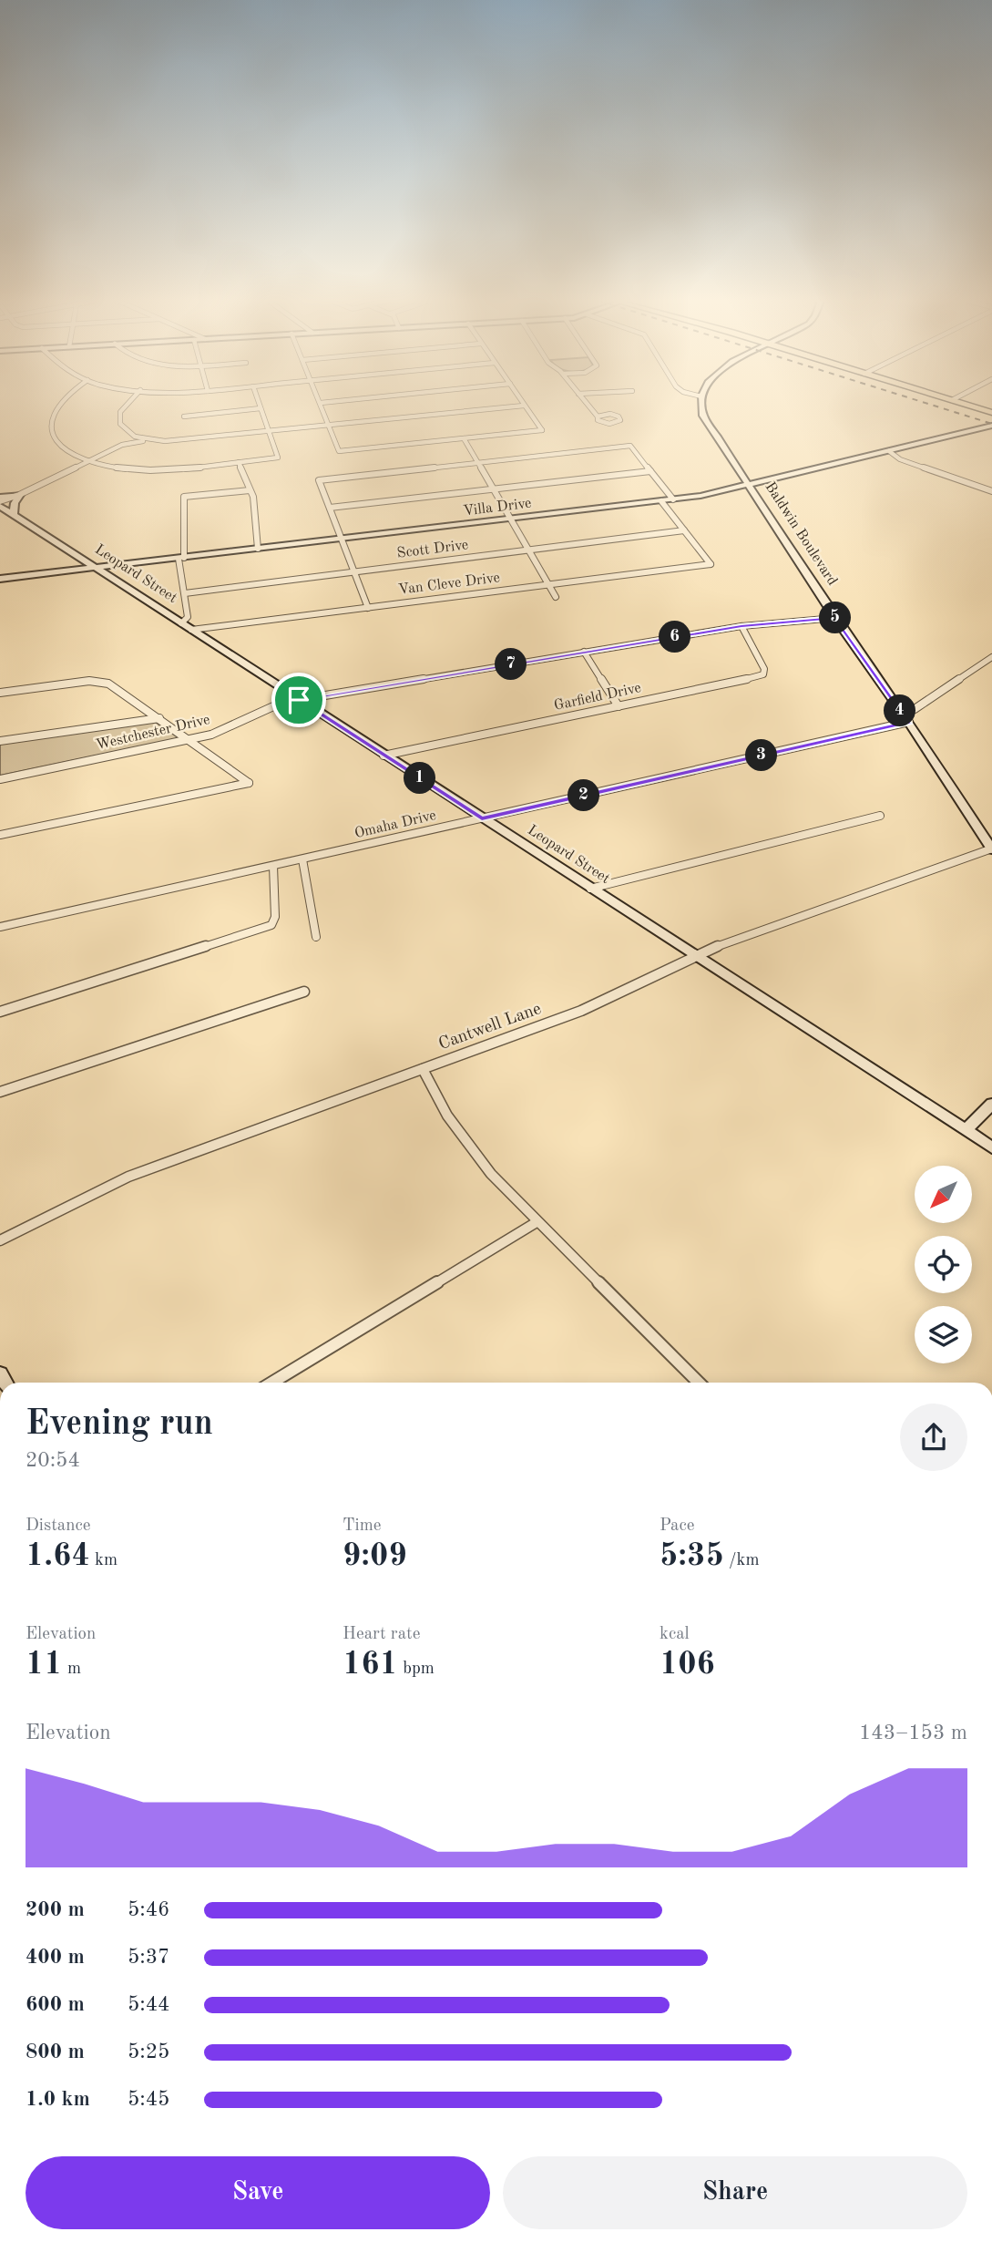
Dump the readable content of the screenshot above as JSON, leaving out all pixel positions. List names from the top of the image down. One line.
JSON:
{"streets":{"main road":["Villa Drive","Baldwin Boulevard","Leopard Street"],"street":["Scott Drive","Van Cleve Drive","Garfield Drive","Westchester Drive","Omaha Drive","Cantwell Lane"]},"crossings":[["Villa Drive","Baldwin Boulevard"],["Villa Drive","Leopard Street"],["Baldwin Boulevard","Westchester Drive"],["Baldwin Boulevard","Omaha Drive"],["Baldwin Boulevard","Cantwell Lane"],["Scott Drive","Van Cleve Drive"],["Leopard Street","Van Cleve Drive"],["Leopard Street","Garfield Drive"],["Leopard Street","Westchester Drive"],["Leopard Street","Omaha Drive"],["Leopard Street","Cantwell Lane"],["Garfield Drive","Westchester Drive"]],"north":"bottom left","page":{"pins":["5","6","7","4","3","1","2"],"heading":["Evening run","20:54"],"stats":[["Distance","1.64 km"],["Time","9:09"],["Pace","5:35 /km"],["Elevation","11 m"],["Heart rate","161 bpm"],["kcal","106"]],"chart":["Elevation","143–153 m"],"list":[{"name":"200 m","note":"5:46"},{"name":"400 m","note":"5:37"},{"name":"600 m","note":"5:44"},{"name":"800 m","note":"5:25"},{"name":"1.0 km","note":"5:45"}],"buttons":["Save","Share"]}}
